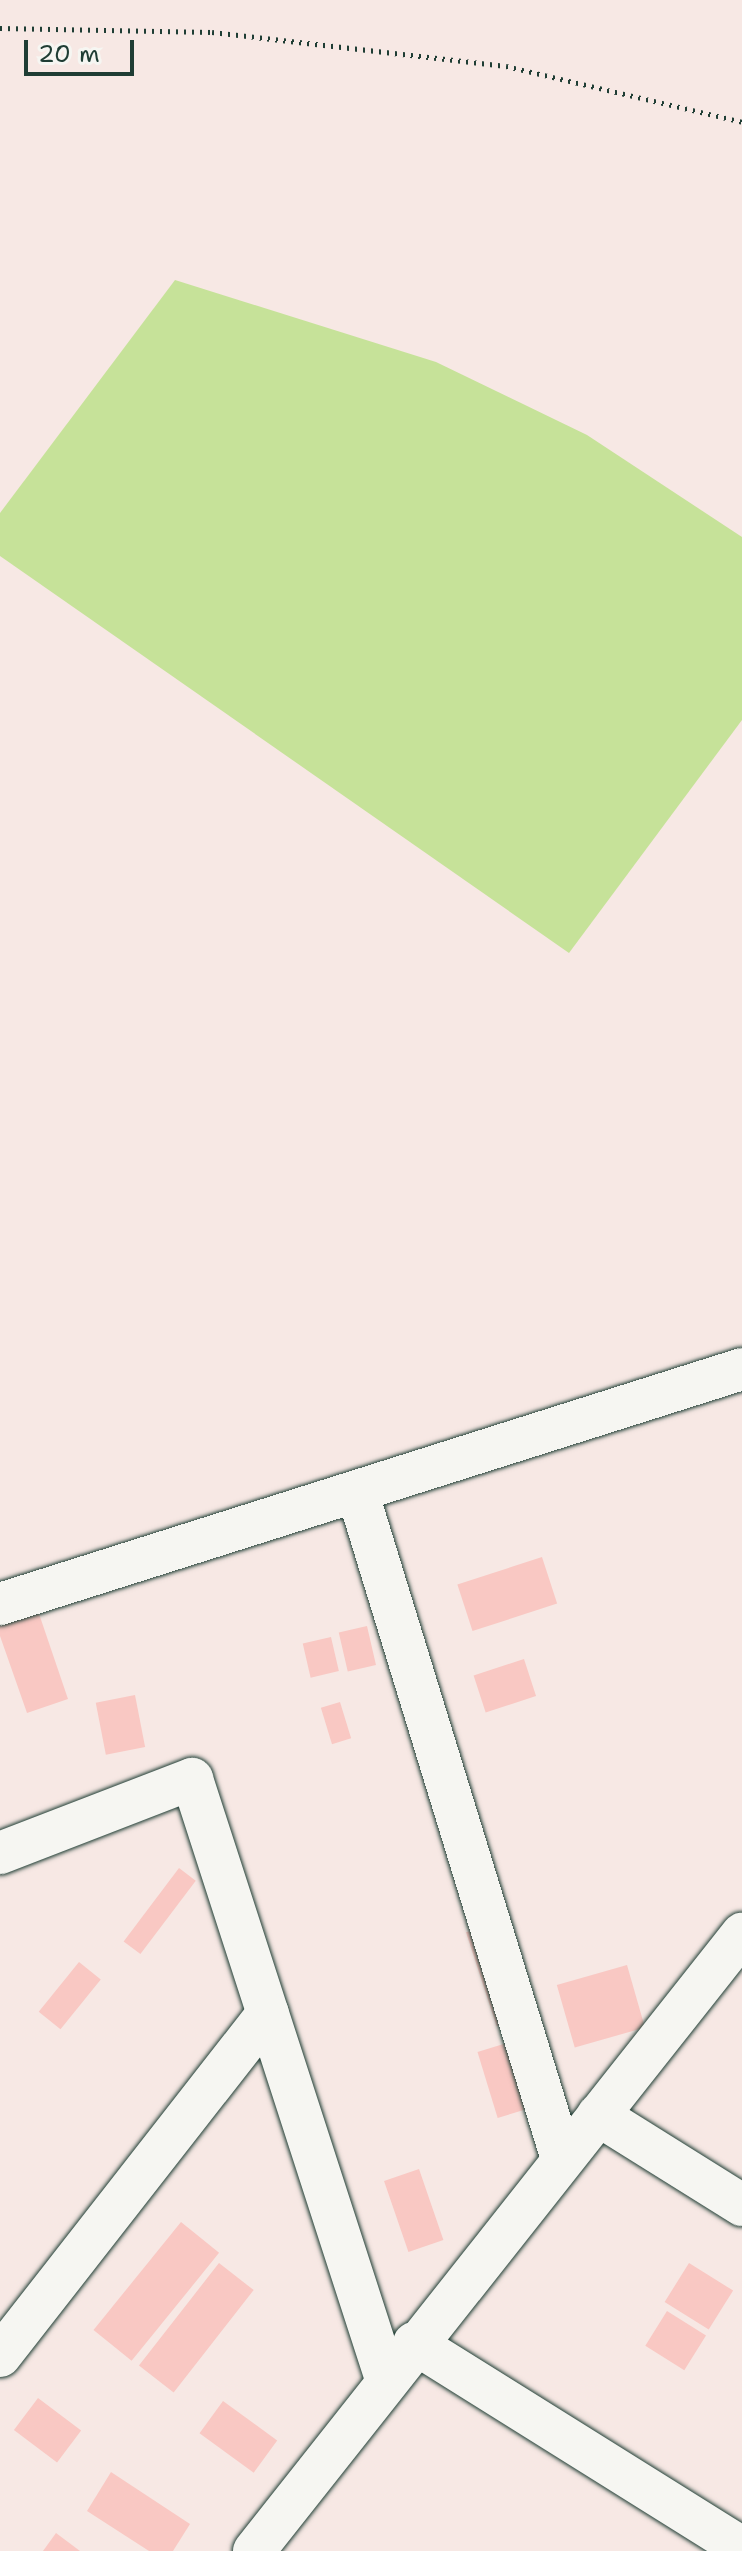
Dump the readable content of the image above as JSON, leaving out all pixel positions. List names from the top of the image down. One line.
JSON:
{"scale_bar":"20 m"}
